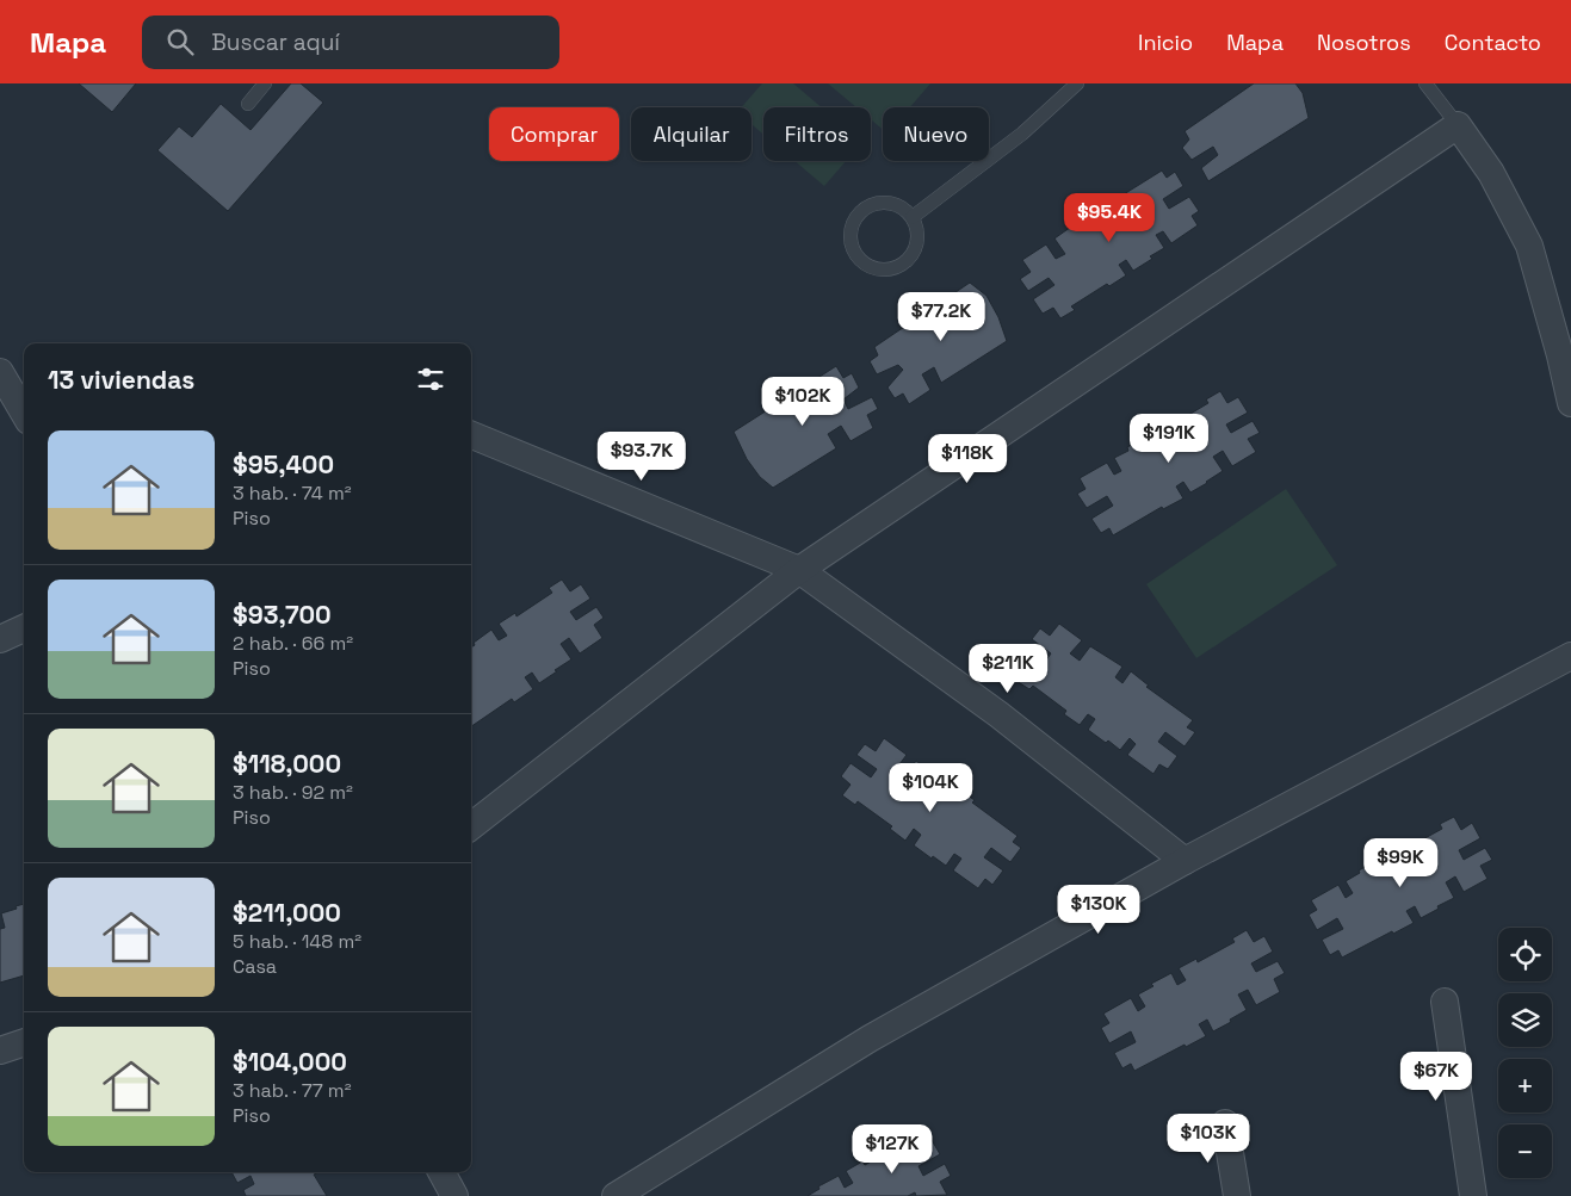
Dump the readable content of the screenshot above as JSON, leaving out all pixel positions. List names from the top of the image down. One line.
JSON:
{"page":{"header":"Mapa","search":"Buscar aquí","nav":["Inicio","Mapa","Nosotros","Contacto"],"chip":["Comprar","Alquilar","Filtros","Nuevo"],"price":["$95.4K","$77.2K","$102K","$191K","$93.7K","$118K","$211K","$104K","$99K","$130K","$67K","$103K","$127K"],"heading":"13 viviendas","list":[{"name":"$95,400","note":"3 hab. · 74 m² · Piso"},{"name":"$93,700","note":"2 hab. · 66 m² · Piso"},{"name":"$118,000","note":"3 hab. · 92 m² · Piso"},{"name":"$211,000","note":"5 hab. · 148 m² · Casa"},{"name":"$104,000","note":"3 hab. · 77 m² · Piso"}],"map_buttons":["+","−"]}}
